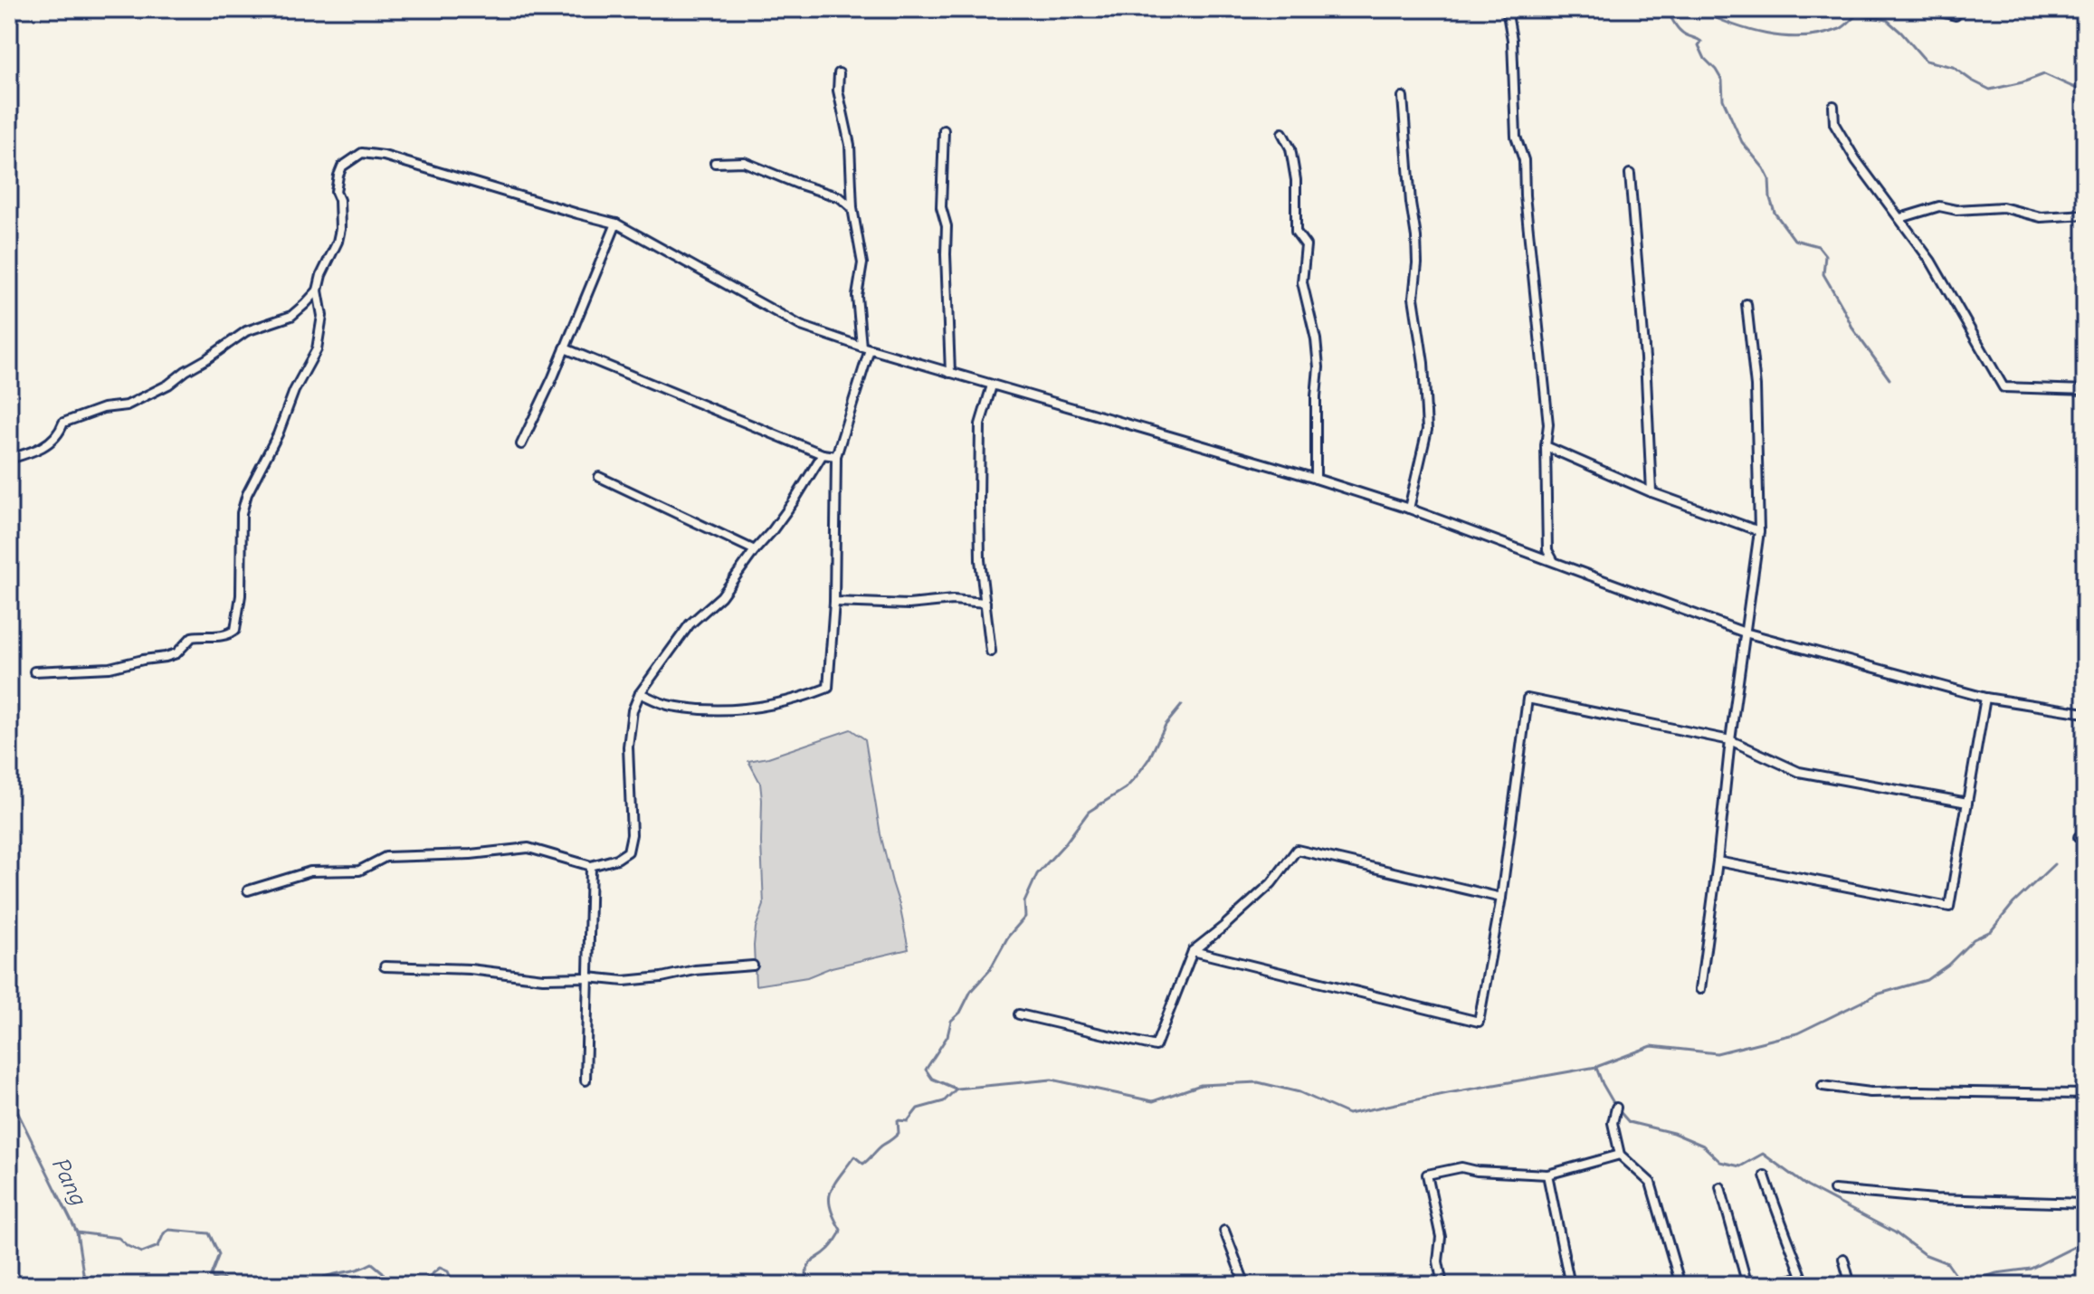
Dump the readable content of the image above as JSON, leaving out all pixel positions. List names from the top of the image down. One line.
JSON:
{"water":["Pang"]}
